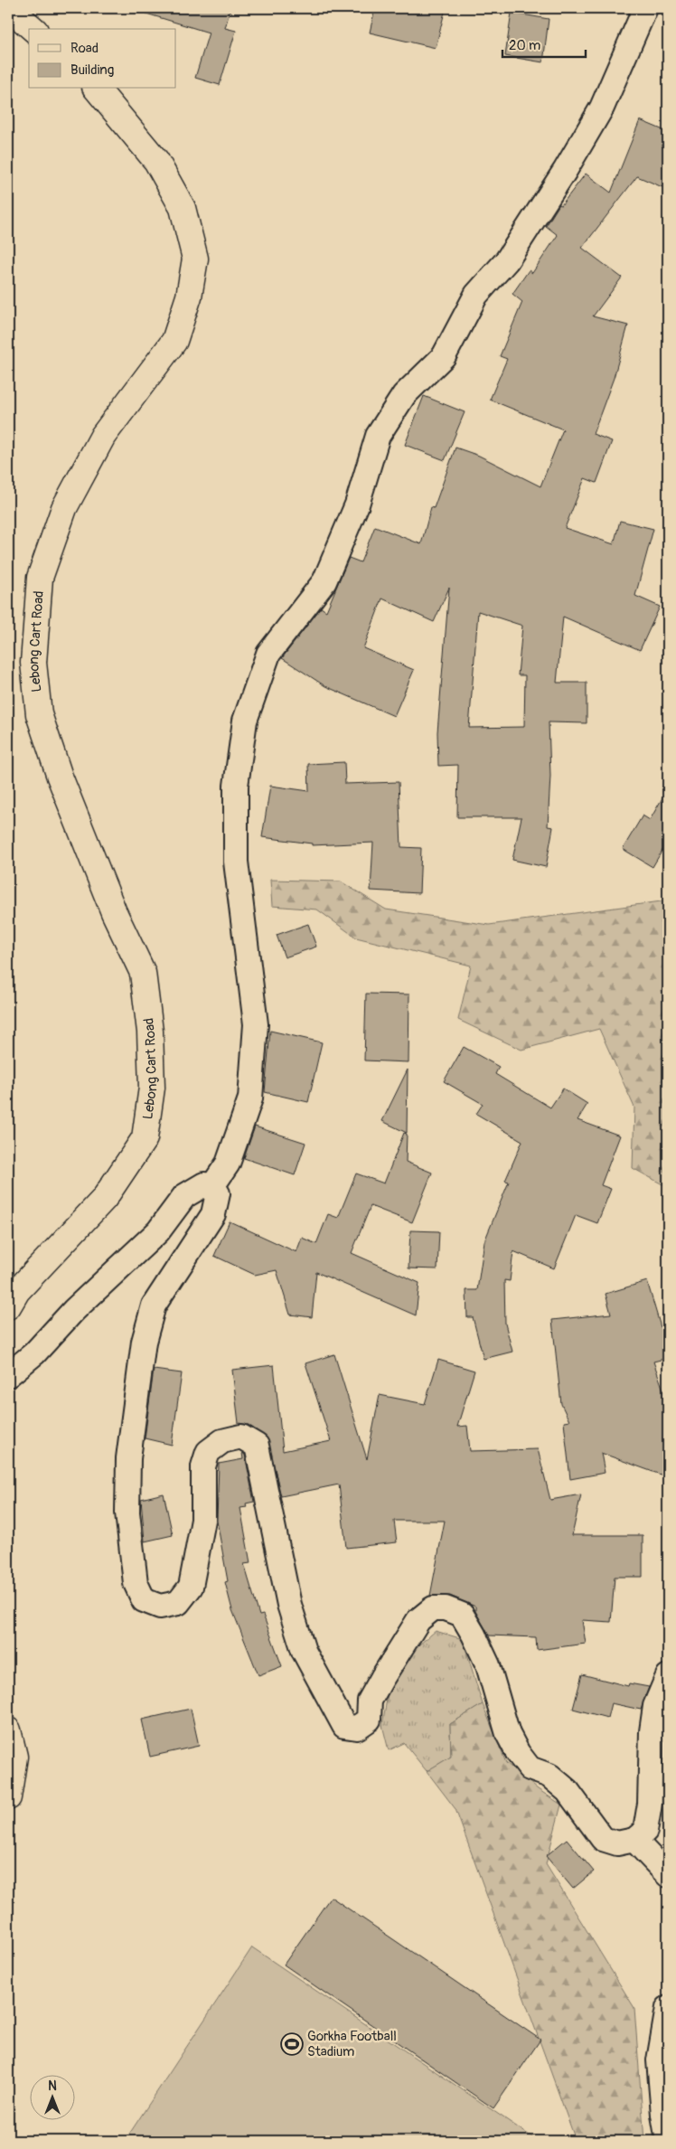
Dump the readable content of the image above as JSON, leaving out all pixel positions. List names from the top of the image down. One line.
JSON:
{"streets":{"highway":["Lebong Cart Road"]},"places":{"sports":["Gorkha Football Stadium"]},"legend":["Road","Building"],"scale_bar":"20 m","north":"top"}
